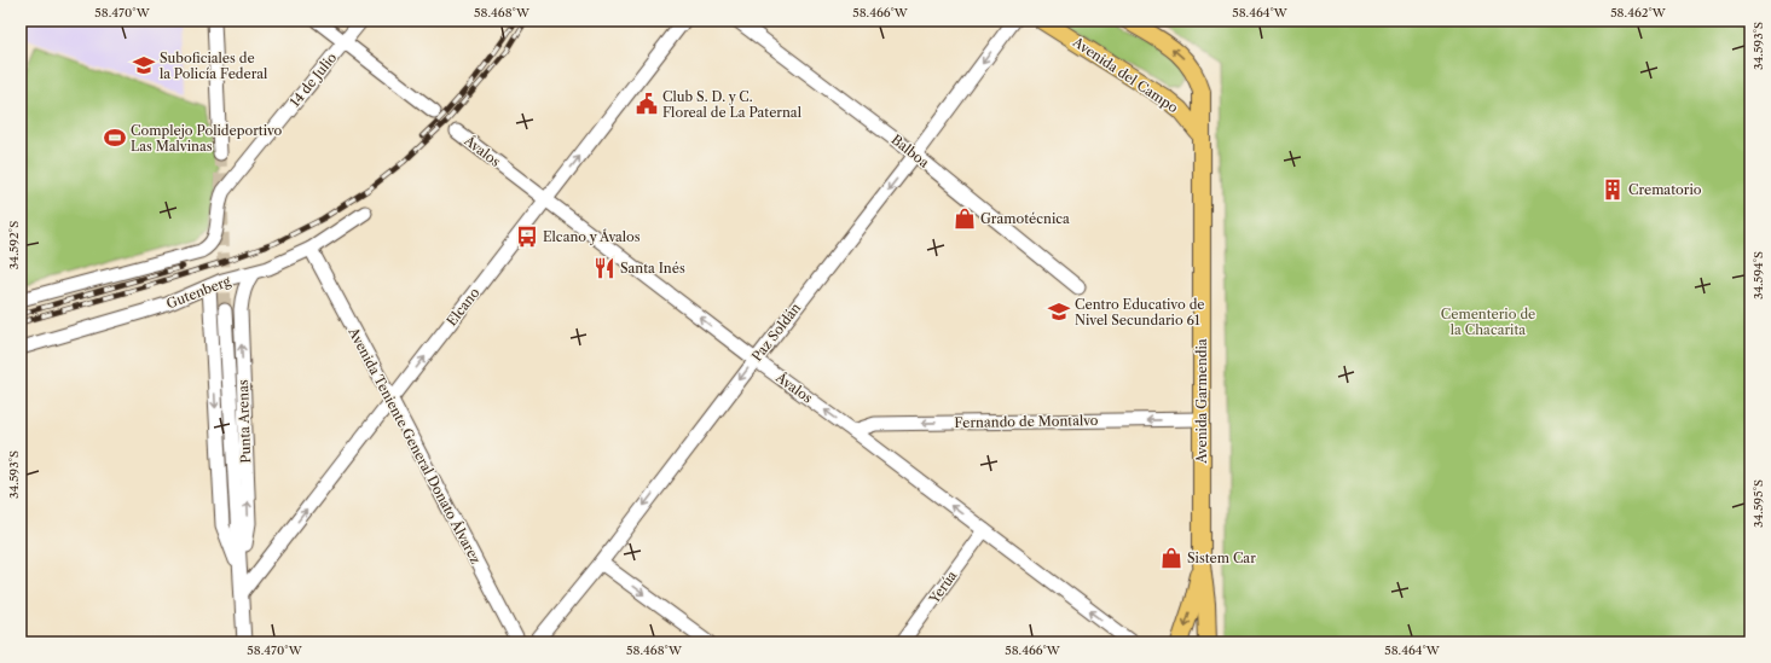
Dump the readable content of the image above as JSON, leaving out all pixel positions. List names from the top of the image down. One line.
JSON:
{"streets":{"main road":["Avenida del Campo","Avenida Garmendia"],"street":["14 de Julio","Ávalos","Balboa","Gutenberg","Elcano","Paz Soldán","Punta Arenas","Fernando de Montalvo","Avenida Teniente General Donato Álvarez","Yerúa"]},"crossings":[["Avenida del Campo","Avenida Garmendia"],["Ávalos","Elcano"],["Ávalos","Paz Soldán"],["Ávalos","Fernando de Montalvo"],["Ávalos","Yerúa"],["Balboa","Paz Soldán"],["Gutenberg","Punta Arenas"],["Gutenberg","Avenida Teniente General Donato Álvarez"],["Elcano","Punta Arenas"],["Elcano","Avenida Teniente General Donato Álvarez"],["Avenida Garmendia","Fernando de Montalvo"]],"one_way":["Ávalos","Elcano","Paz Soldán","Fernando de Montalvo"],"parks":["Cementerio de la Chacarita"],"places":{"school or university":["Suboficiales de la Policía Federal","Centro Educativo de Nivel Secundario 61"],"public building":["Club S. D. y C. Floreal de La Paternal"],"sports":["Complejo Polideportivo Las Malvinas"],"building":["Crematorio"],"shop":["Gramotécnica","Sistem Car"],"bus stop":["Elcano y Ávalos"],"restaurant":["Santa Inés"]},"coordinates":["58.470°W","58.468°W","58.466°W","58.464°W","58.462°W","34.593°S","34.592°S","34.594°S","34.595°S"]}
